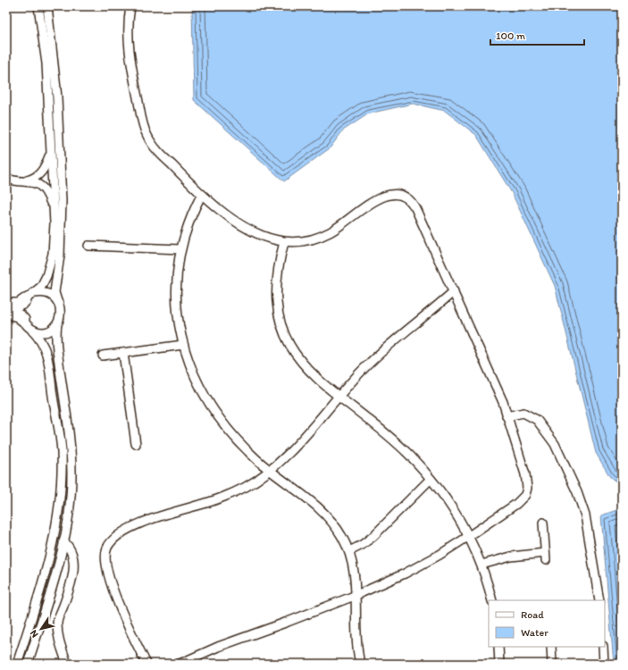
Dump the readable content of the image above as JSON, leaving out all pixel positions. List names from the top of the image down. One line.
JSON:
{"legend":["Road","Water"],"scale_bar":"100 m","north":"bottom left"}
